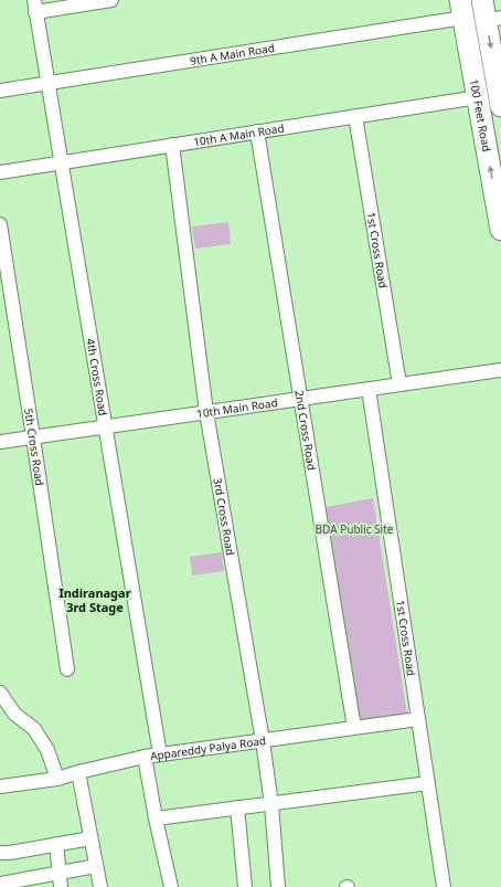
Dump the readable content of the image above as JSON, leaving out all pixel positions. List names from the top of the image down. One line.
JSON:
{"streets":{"main road":["100 Feet Road"],"street":["9th A Main Road","10th A Main Road","1st Cross Road","4th Cross Road","10th Main Road","2nd Cross Road","5th Cross Road","3rd Cross Road","Appareddy Palya Road"]},"crossings":[["9th A Main Road","100 Feet Road"],["9th A Main Road","4th Cross Road"],["100 Feet Road","10th A Main Road"],["10th A Main Road","1st Cross Road"],["10th A Main Road","4th Cross Road"],["10th A Main Road","2nd Cross Road"],["10th A Main Road","3rd Cross Road"],["1st Cross Road","10th Main Road"],["1st Cross Road","Appareddy Palya Road"],["4th Cross Road","10th Main Road"],["4th Cross Road","Appareddy Palya Road"],["10th Main Road","2nd Cross Road"],["10th Main Road","5th Cross Road"],["10th Main Road","3rd Cross Road"],["2nd Cross Road","Appareddy Palya Road"],["3rd Cross Road","Appareddy Palya Road"]],"districts":["Indiranagar 3rd Stage"],"parks":["BDA Public Site"]}
